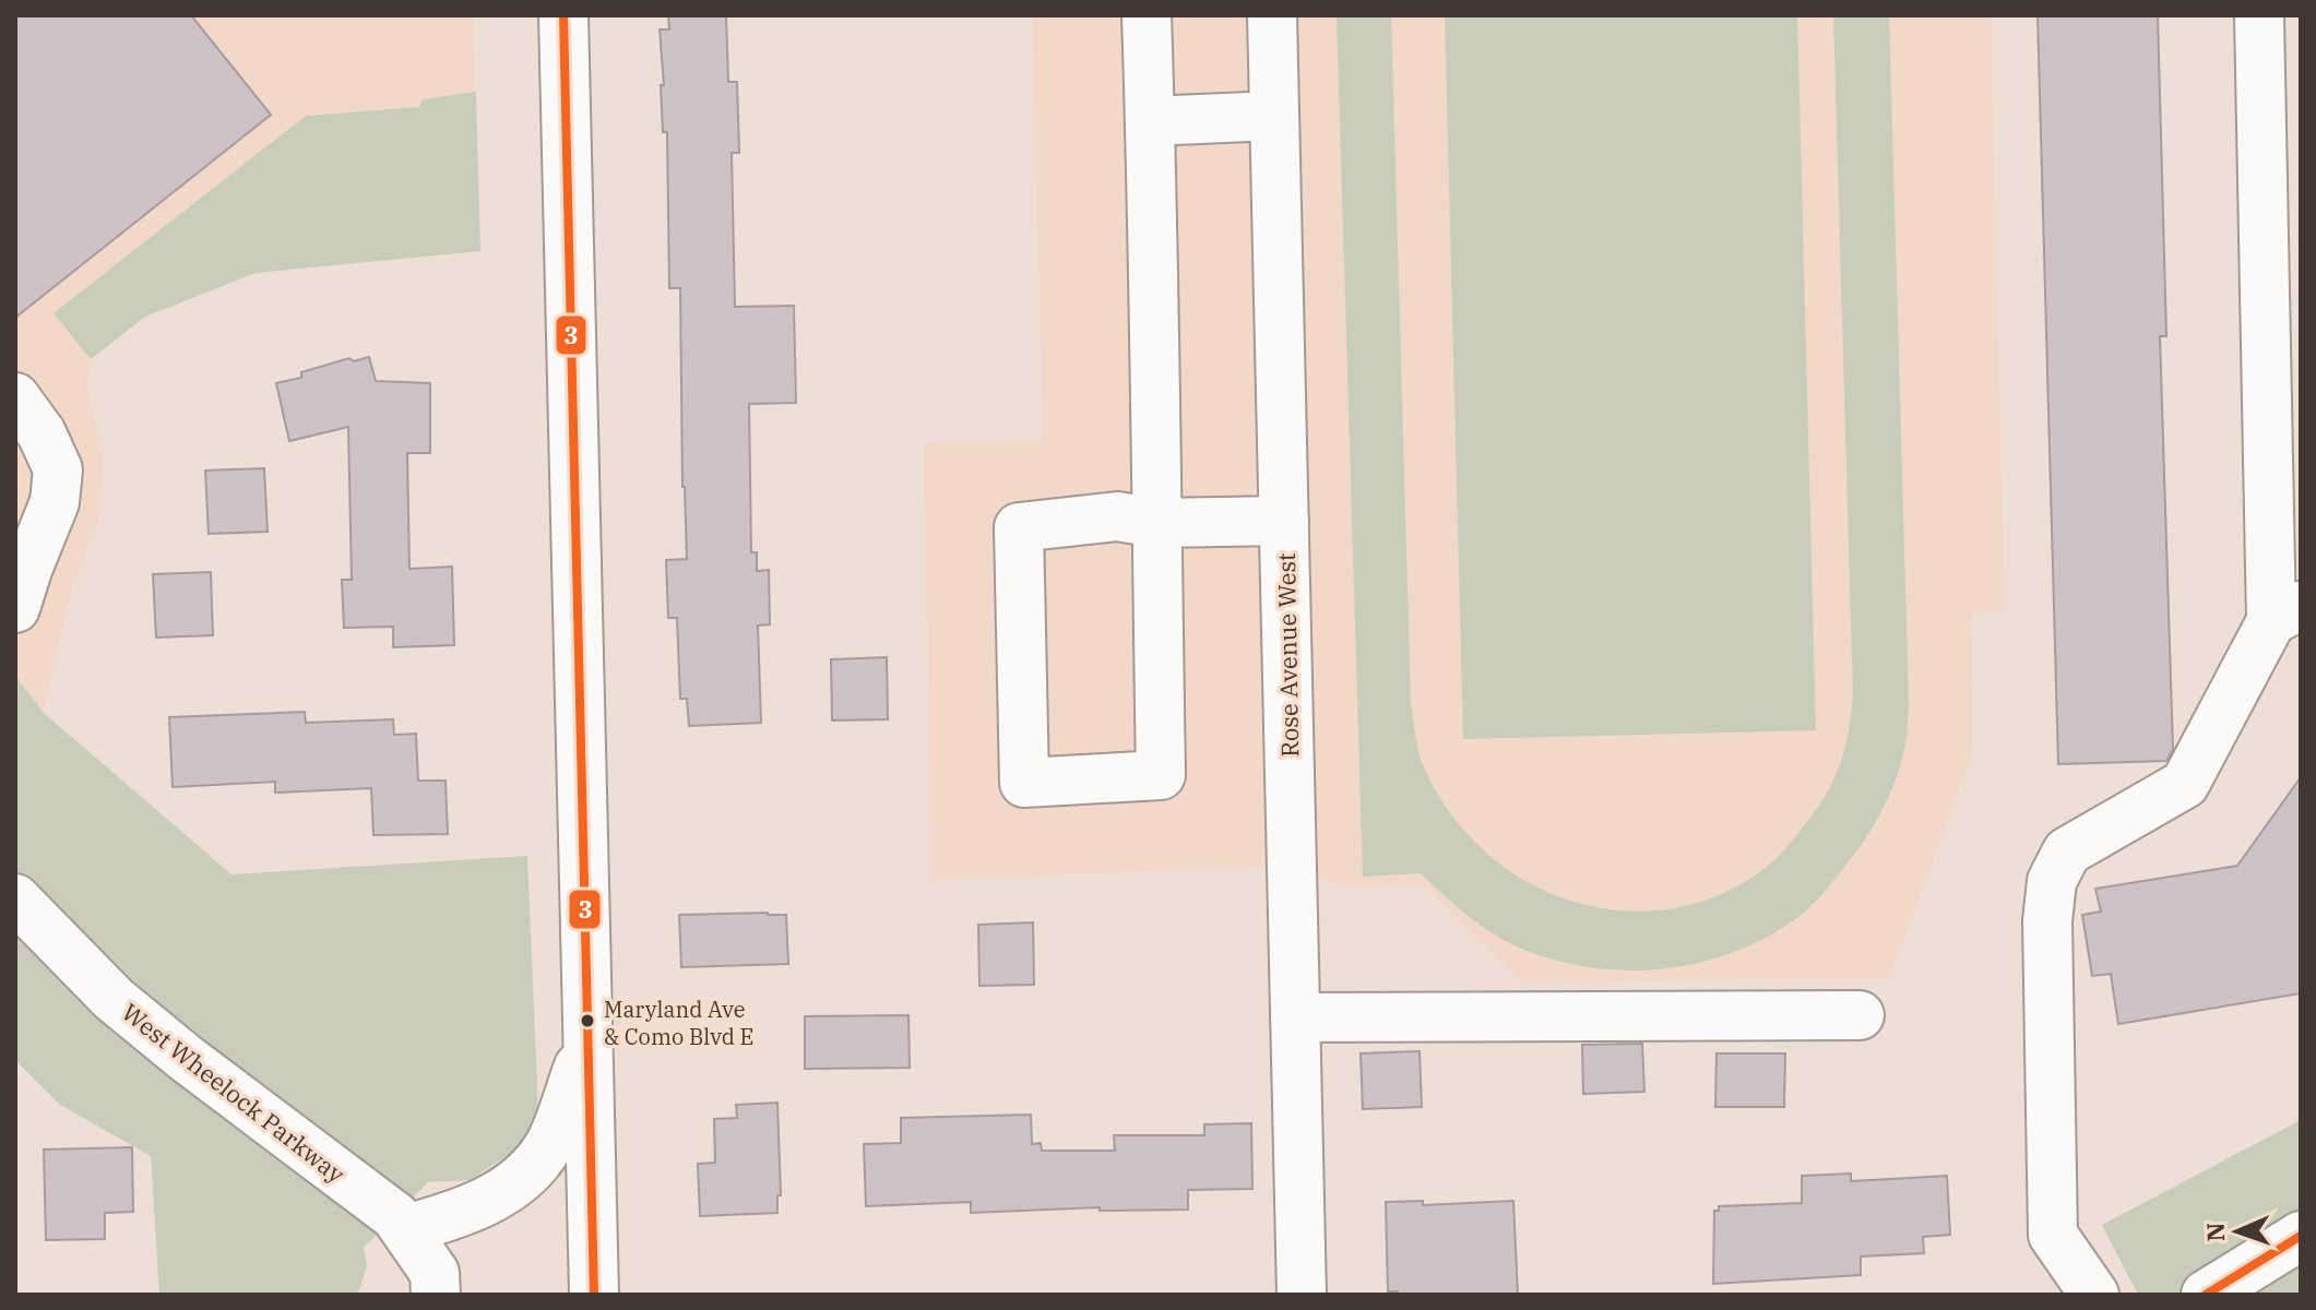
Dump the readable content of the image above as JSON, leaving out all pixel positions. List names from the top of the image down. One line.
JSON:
{"streets":{"street":["Rose Avenue West","West Wheelock Parkway"]},"places":["Maryland Ave & Como Blvd E"],"lines":["transit line 3"],"north":"left"}
